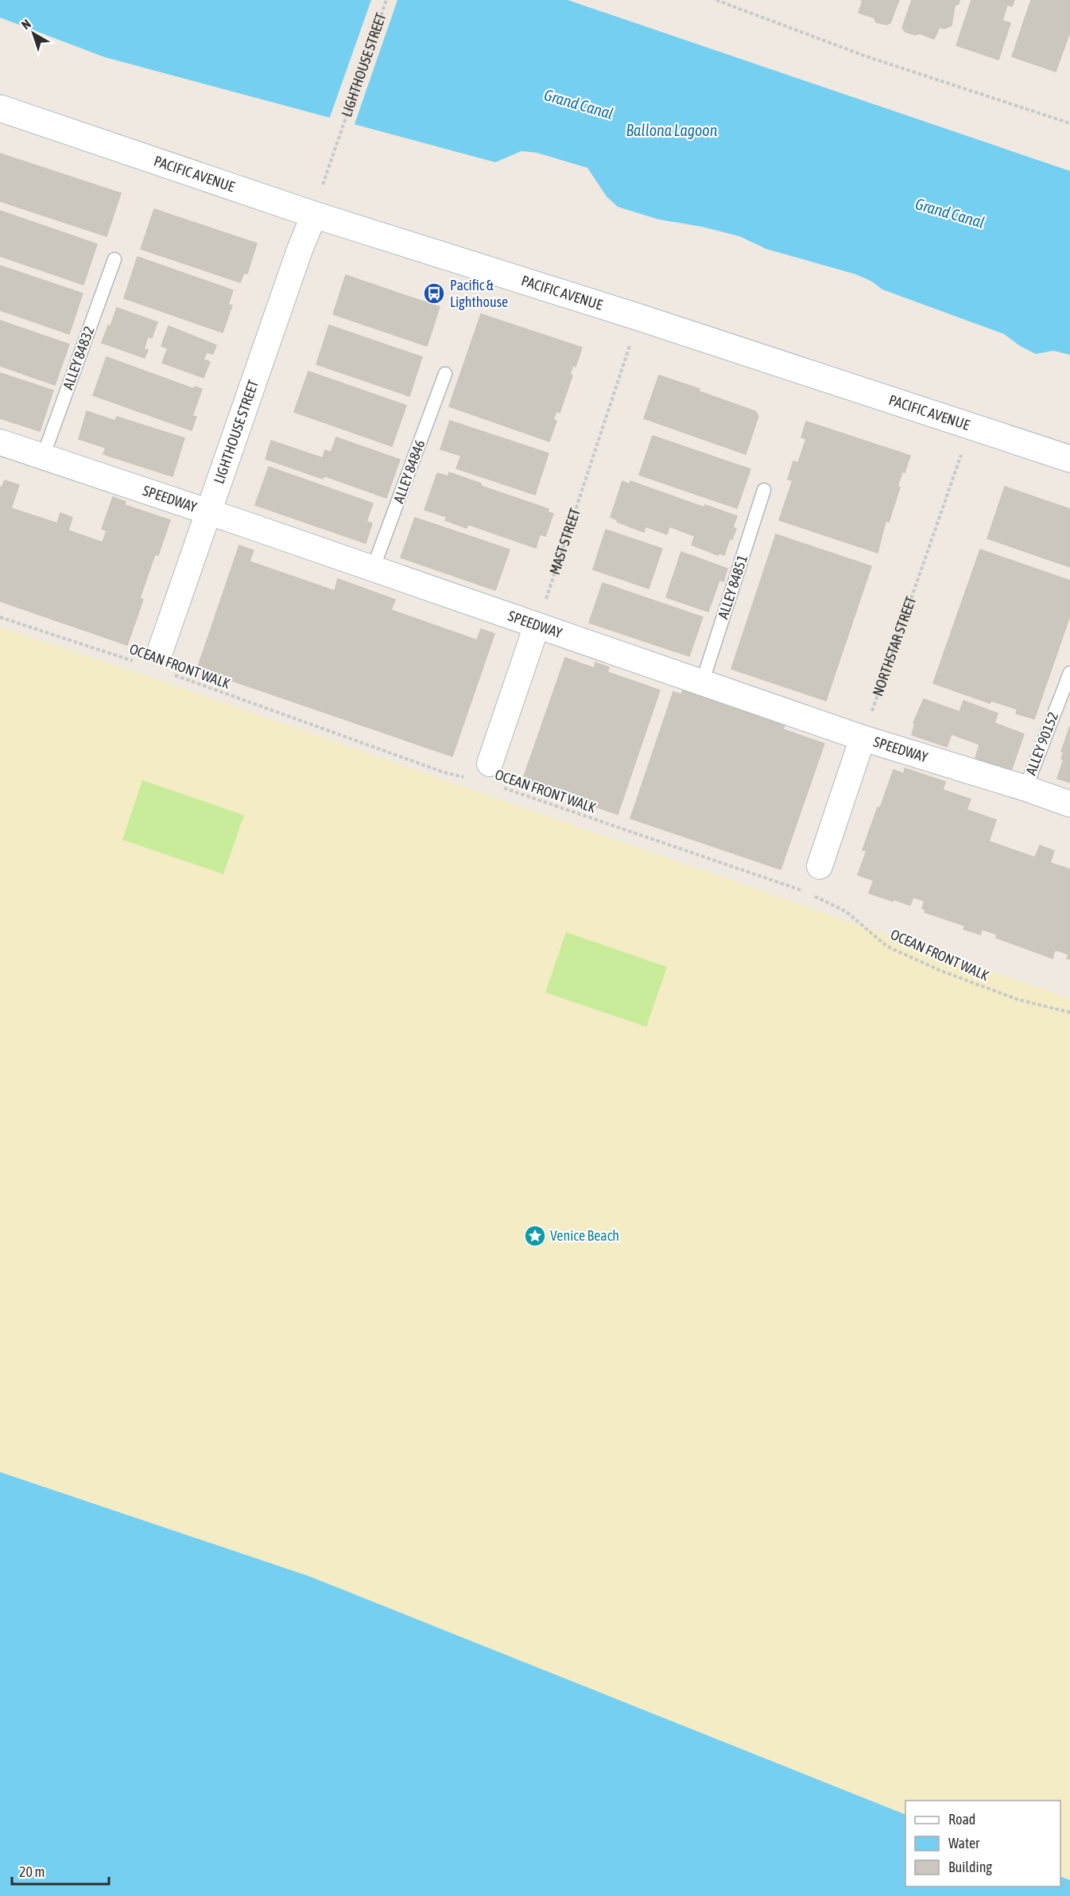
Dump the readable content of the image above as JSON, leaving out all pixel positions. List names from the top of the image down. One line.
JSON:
{"streets":{"street":["LIGHTHOUSE STREET","PACIFIC AVENUE","SPEEDWAY"],"lane":["ALLEY 84832","ALLEY 84846","ALLEY 84851","ALLEY 90152"],"path":["MAST STREET","NORTHSTAR STREET","OCEAN FRONT WALK"]},"crossings":[["LIGHTHOUSE STREET","PACIFIC AVENUE"],["LIGHTHOUSE STREET","SPEEDWAY"],["PACIFIC AVENUE","MAST STREET"],["PACIFIC AVENUE","NORTHSTAR STREET"],["ALLEY 84832","SPEEDWAY"],["ALLEY 84846","SPEEDWAY"],["SPEEDWAY","MAST STREET"],["SPEEDWAY","ALLEY 84851"],["SPEEDWAY","NORTHSTAR STREET"],["SPEEDWAY","ALLEY 90152"]],"water":["Grand Canal","Ballona Lagoon"],"places":{"bus stop":["Pacific & Lighthouse"],"place":["Venice Beach"]},"legend":["Road","Water","Building"],"scale_bar":"20 m","north":"top left"}
